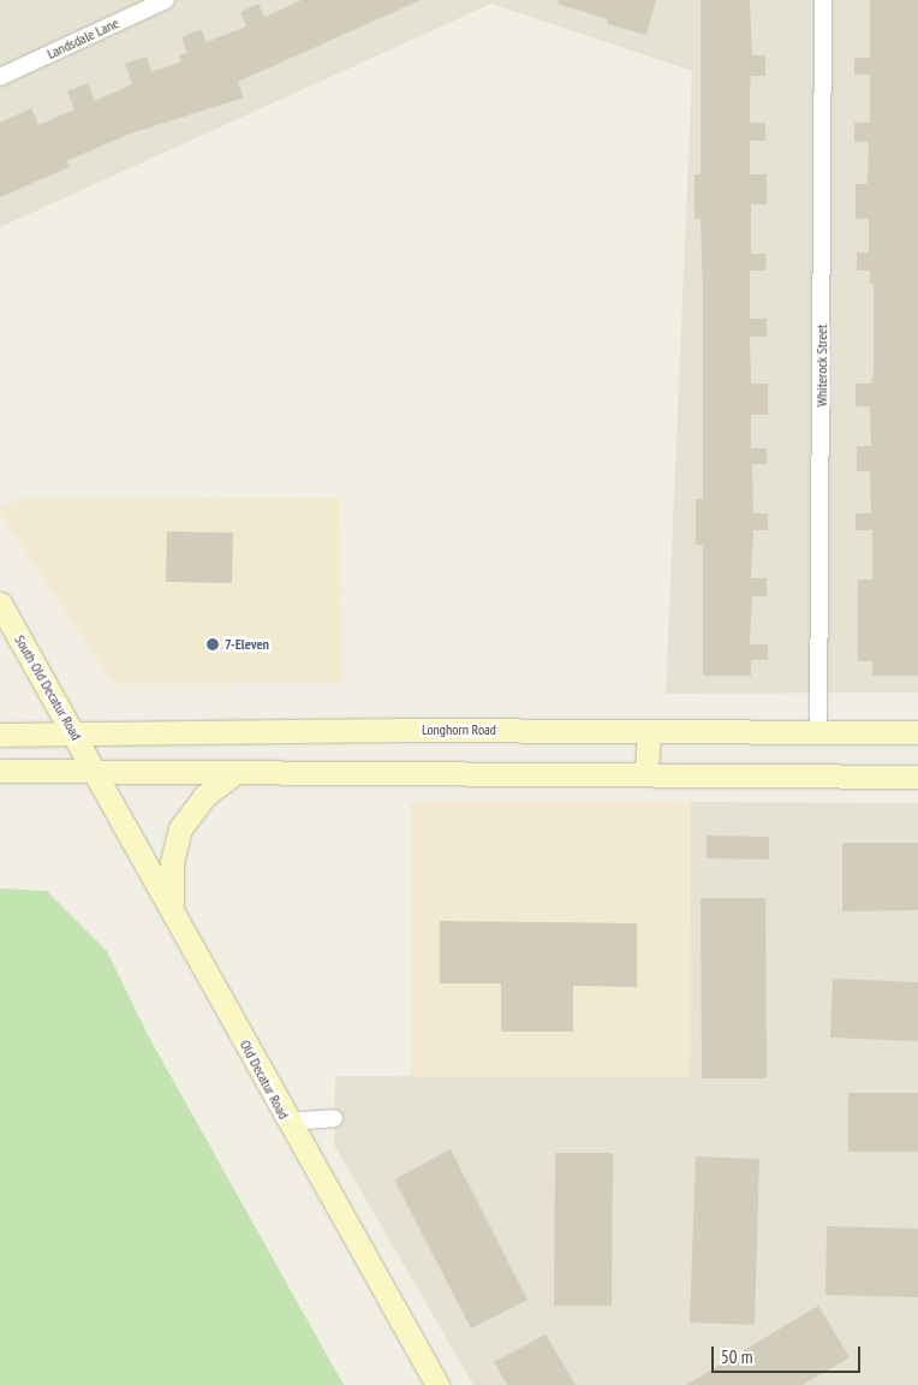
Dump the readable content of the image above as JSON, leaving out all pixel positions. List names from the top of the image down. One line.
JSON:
{"streets":{"main road":["South Old Decatur Road","Longhorn Road","Old Decatur Road"],"street":["Landsdale Lane","Whiterock Street"]},"crossings":[["Whiterock Street","Longhorn Road"],["South Old Decatur Road","Longhorn Road"],["South Old Decatur Road","Old Decatur Road"]],"places":["7-Eleven"],"scale_bar":"50 m"}
